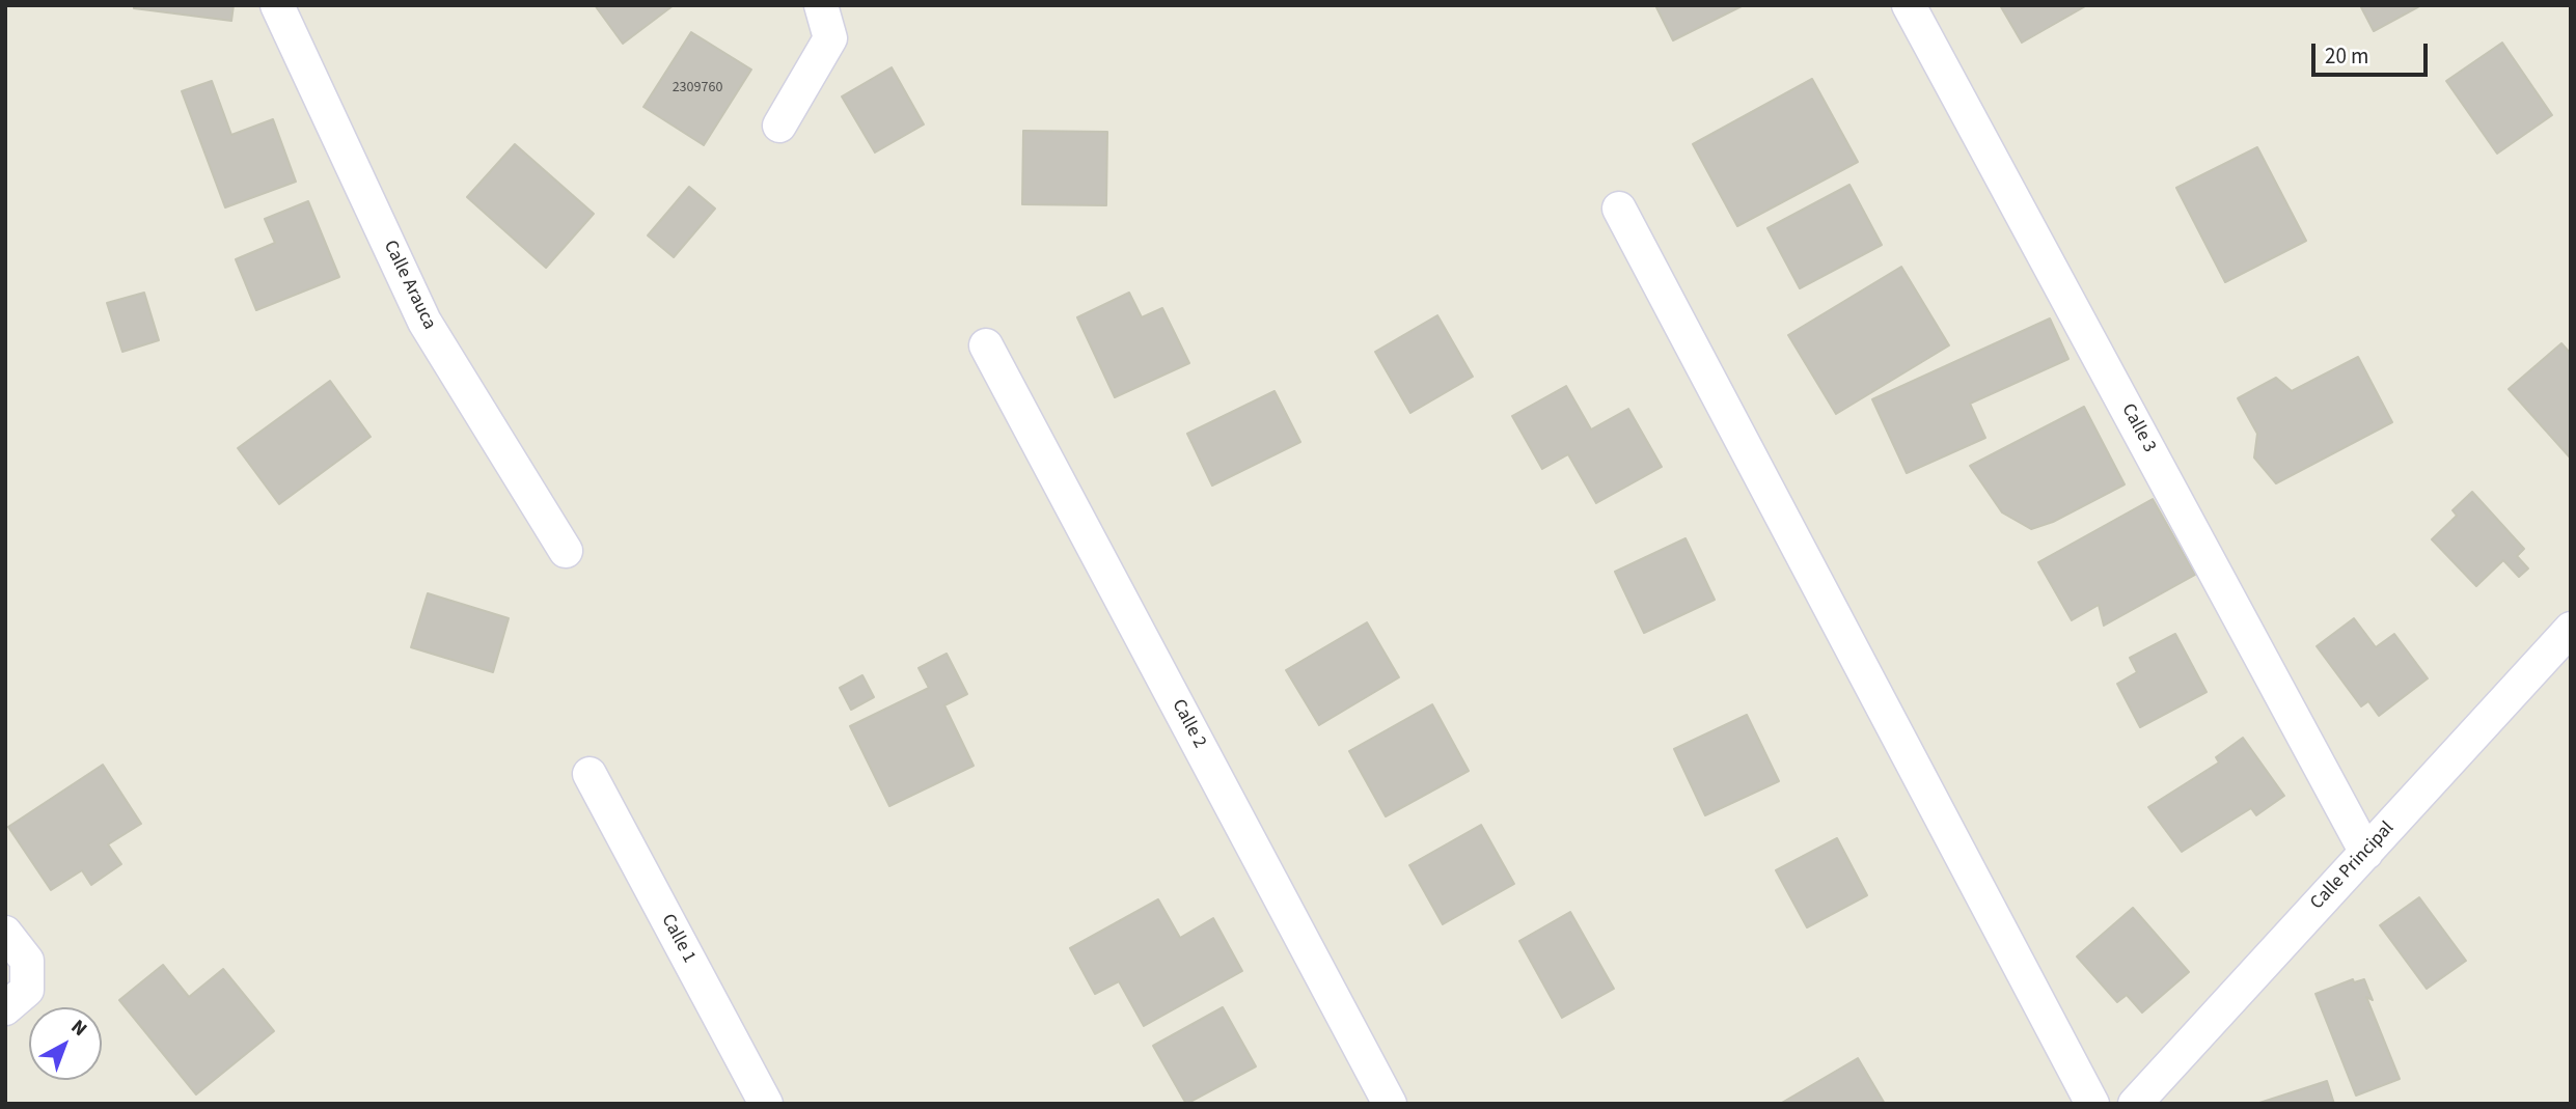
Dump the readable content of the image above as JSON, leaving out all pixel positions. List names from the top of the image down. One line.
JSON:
{"streets":{"street":["Calle Arauca","Calle 3","Calle 2","Calle Principal","Calle 1"]},"crossings":[["Calle 3","Calle Principal"]],"house_numbers":["2309760"],"scale_bar":"20 m","north":"top right"}
